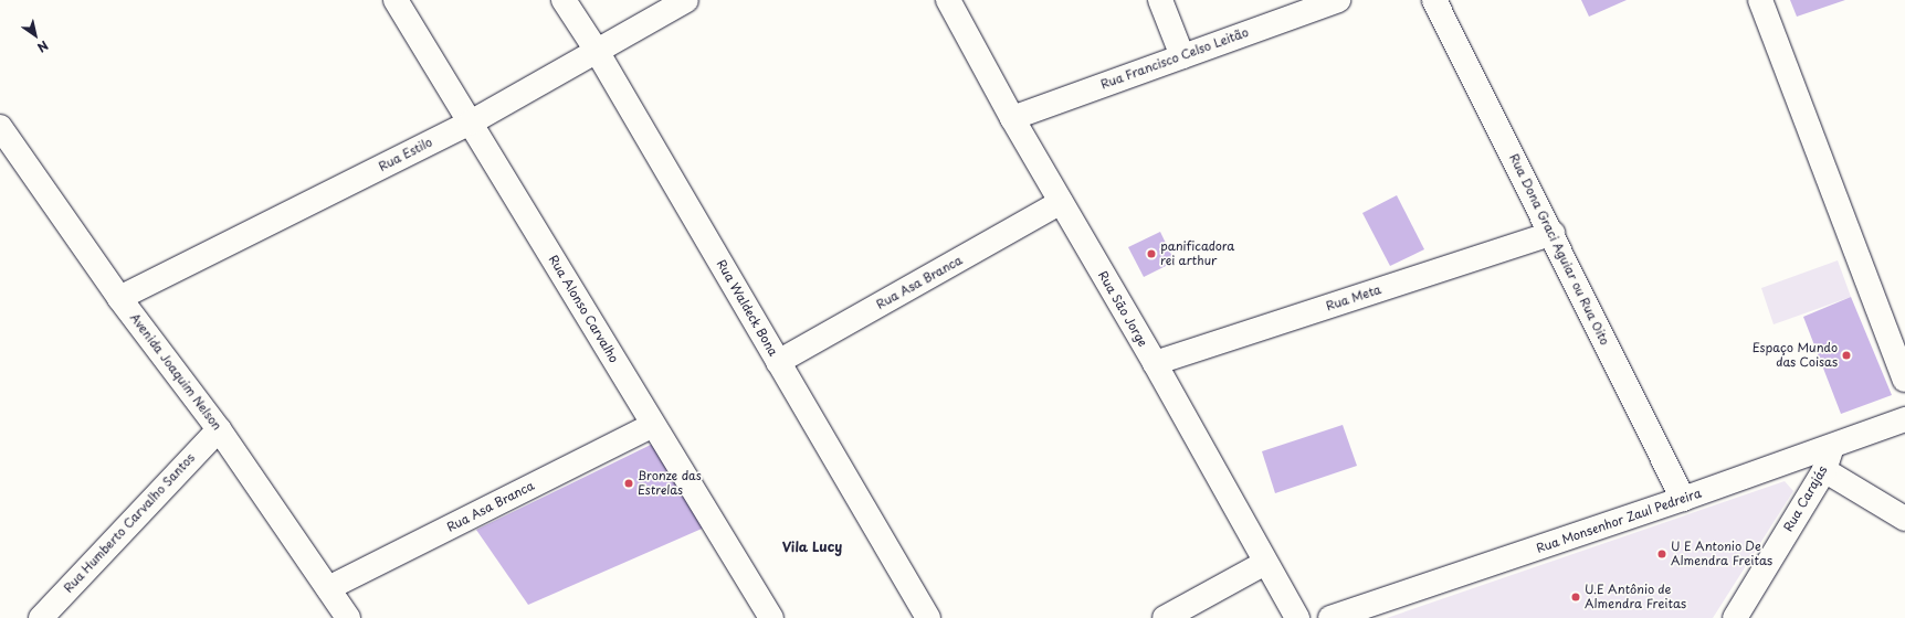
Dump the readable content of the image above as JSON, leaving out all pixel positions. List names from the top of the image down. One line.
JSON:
{"streets":{"street":["Rua Francisco Celso Leitão","Rua Estilo","Rua Dona Graci Aguiar ou Rua Oito","Rua Asa Branca","Rua Meta","Rua Waldeck Bona","Rua Alonso Carvalho","Rua São Jorge","Avenida Joaquim Nelson","Rua Carajás","Rua Monsenhor Zaul Pedreira","Rua Humberto Carvalho Santos"]},"crossings":[["Rua Francisco Celso Leitão","Rua São Jorge"],["Rua Estilo","Rua Waldeck Bona"],["Rua Estilo","Rua Alonso Carvalho"],["Rua Estilo","Avenida Joaquim Nelson"],["Rua Dona Graci Aguiar ou Rua Oito","Rua Meta"],["Rua Dona Graci Aguiar ou Rua Oito","Rua Monsenhor Zaul Pedreira"],["Rua Asa Branca","Rua Waldeck Bona"],["Rua Asa Branca","Rua Alonso Carvalho"],["Rua Asa Branca","Rua São Jorge"],["Rua Asa Branca","Avenida Joaquim Nelson"],["Rua Meta","Rua São Jorge"],["Avenida Joaquim Nelson","Rua Humberto Carvalho Santos"],["Rua Carajás","Rua Monsenhor Zaul Pedreira"]],"districts":["Vila Lucy"],"places":["panificadora rei arthur","Espaço Mundo das Coisas","Bronze das Estrelas","U E Antonio De Almendra Freitas","U.E Antônio de Almendra Freitas"],"north":"bottom right"}
